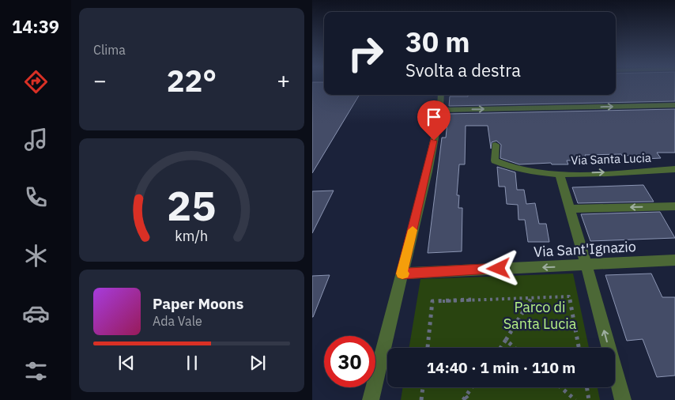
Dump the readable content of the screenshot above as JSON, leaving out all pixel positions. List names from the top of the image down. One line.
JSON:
{"streets":{"street":["Via Santa Lucia","Via Sant'Ignazio"]},"crossings":[["Via Santa Lucia","Via Sant'Ignazio"]],"one_way":["Via Sant'Ignazio"],"parks":["Parco di Santa Lucia"],"page":{"tabs":"14:39","tile":"Clima","turn":["30 m","Svolta a destra"],"heat":["−","22°","+"],"song":["Paper Moons","Ada Vale"],"limit":"30","trip":"14:40 · 1 min · 110 m","gauge":["25","km/h"]}}
